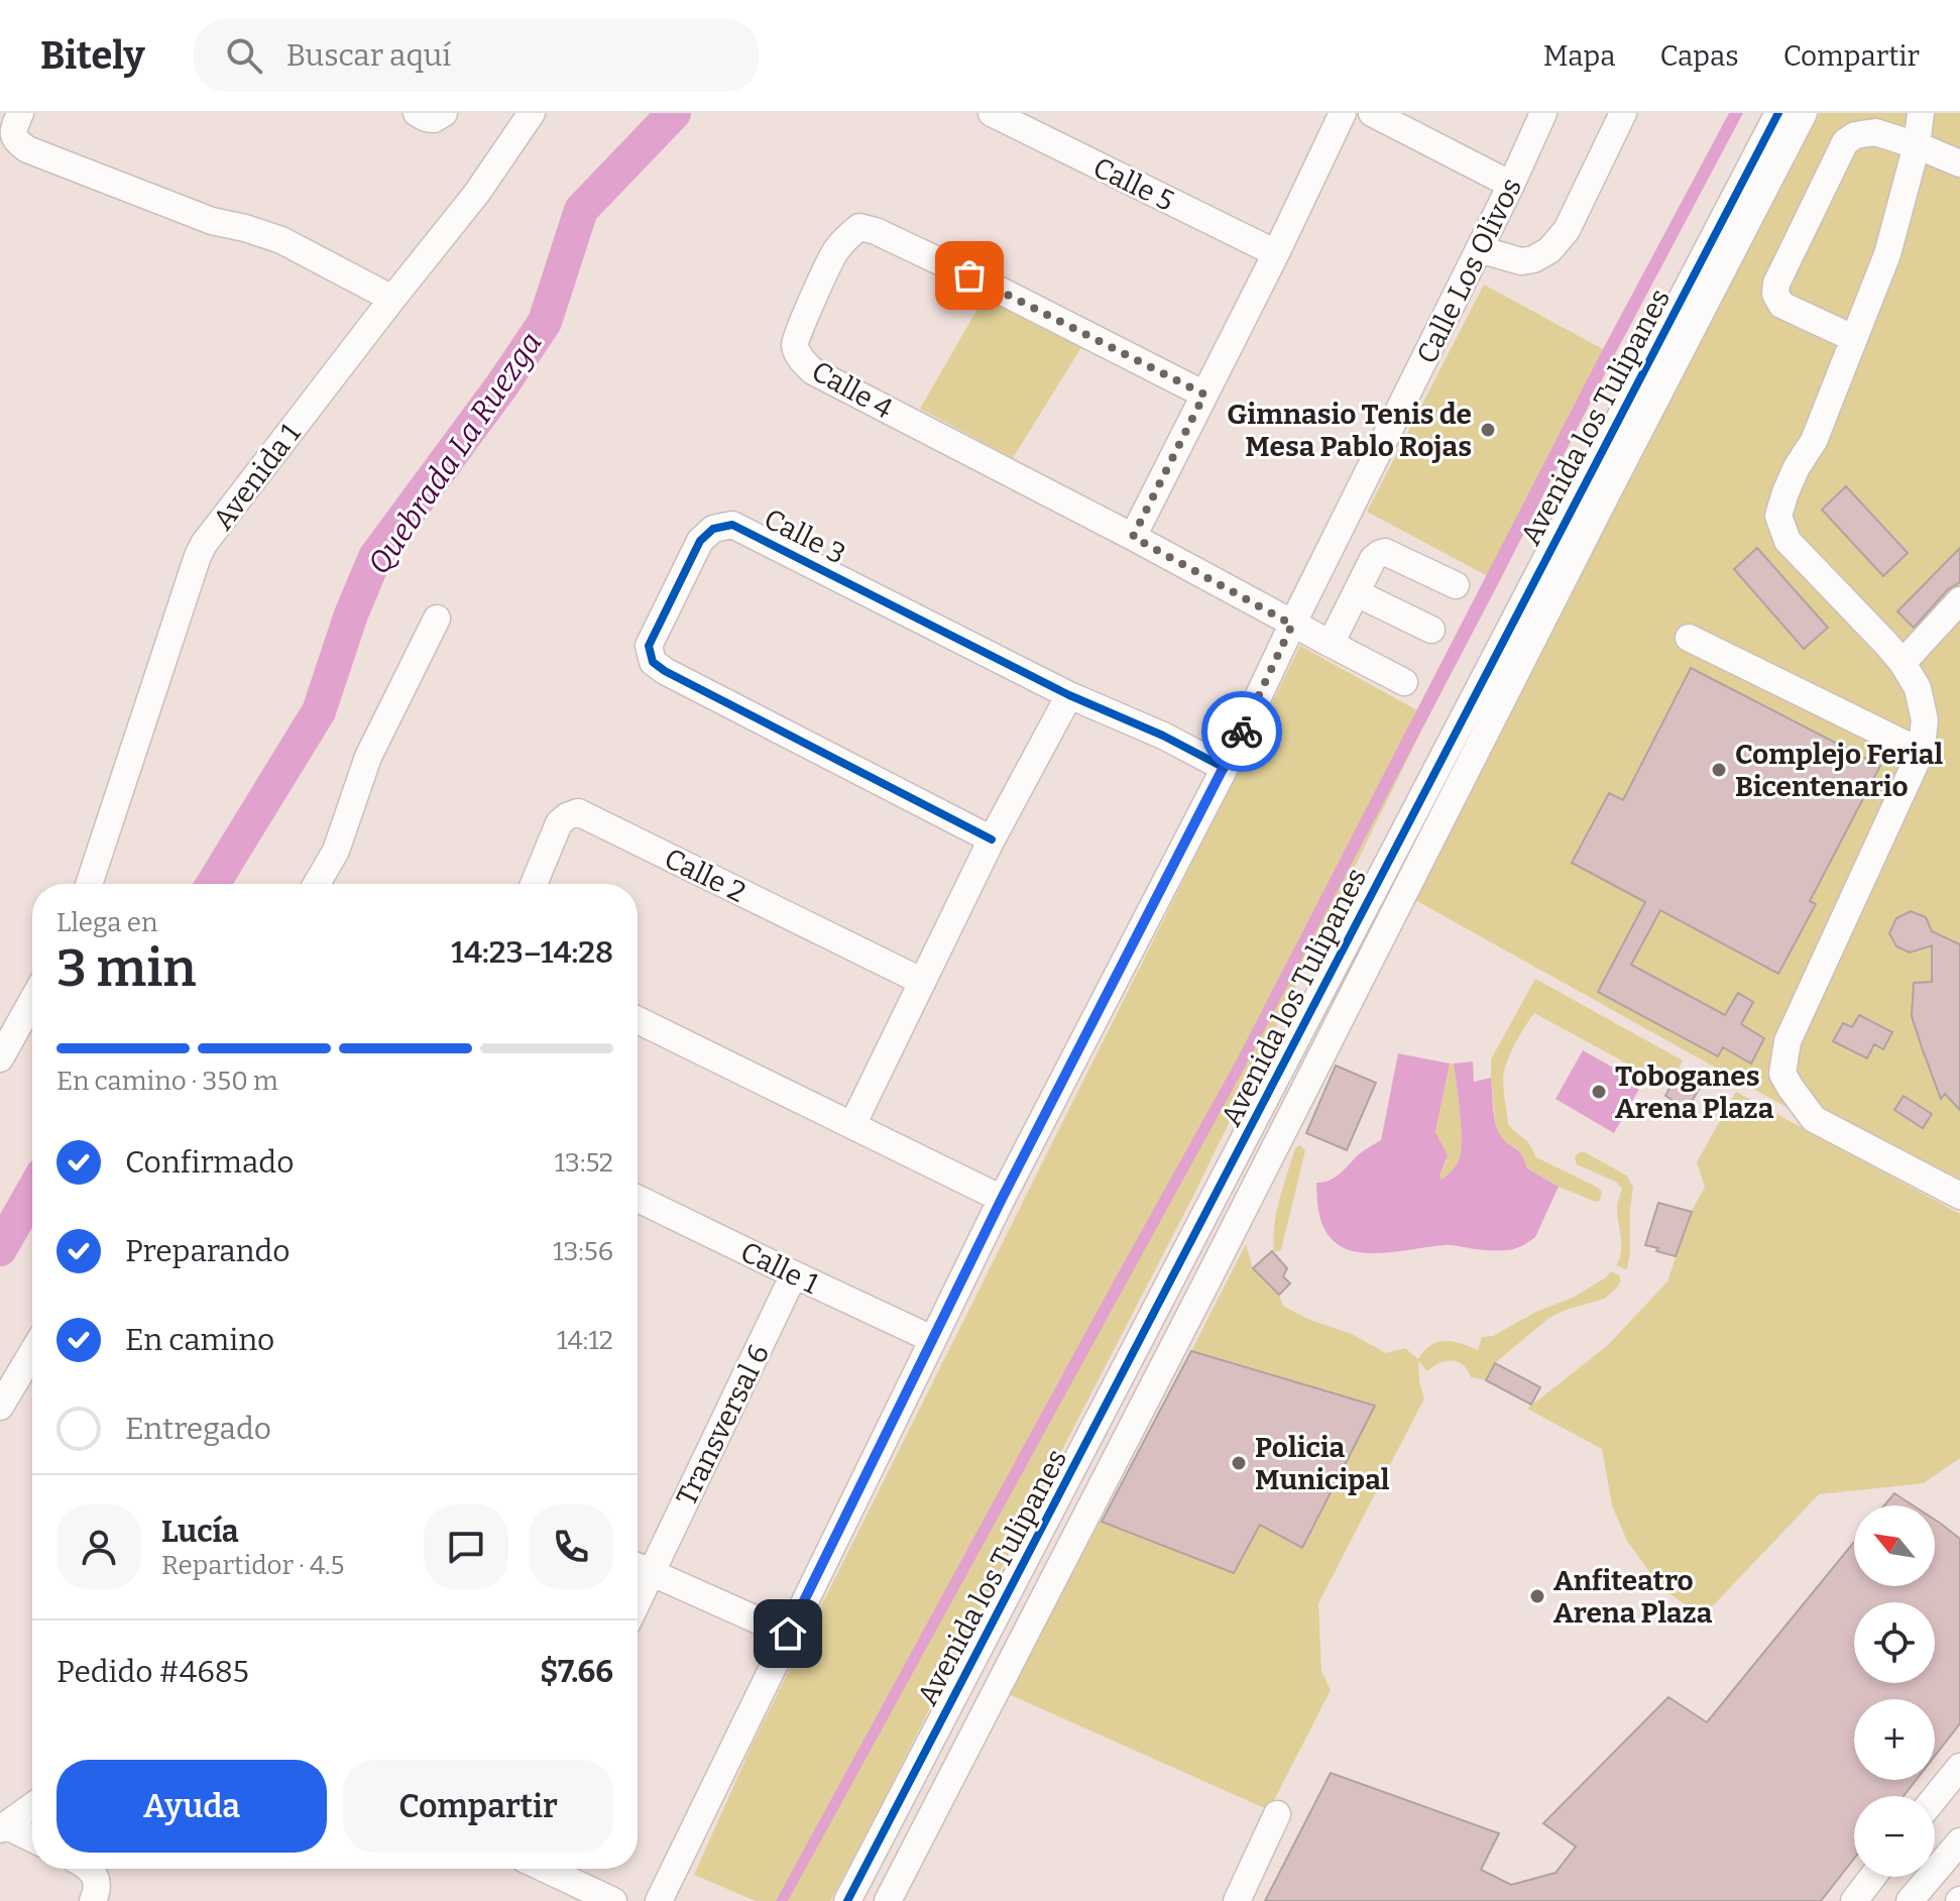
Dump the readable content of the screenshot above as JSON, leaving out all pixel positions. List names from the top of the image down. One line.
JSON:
{"streets":{"street":["Calle 5","Calle Los Olivos","Calle 4","Avenida los Tulipanes","Avenida 1","Calle 3","Calle 2","Calle 1","Transversal 6"]},"crossings":[["Calle Los Olivos","Calle 4"],["Calle Los Olivos","Calle 3"],["Calle Los Olivos","Calle 1"],["Calle 1","Transversal 6"]],"water":["Quebrada La Ruezga"],"places":["Gimnasio Tenis de Mesa Pablo Rojas","Complejo Ferial Bicentenario","Toboganes Arena Plaza","Policia Municipal","Anfiteatro Arena Plaza"],"north":"top left","page":{"header":"Bitely","search":"Buscar aquí","nav":["Mapa","Capas","Compartir"],"heading":["3 min","Llega en","14:23–14:28"],"panel":["Lucía","Repartidor · 4.5","Pedido #4685","$7.66"],"bar":"En camino · 350 m","list":[["Confirmado","13:52"],["Preparando","13:56"],["En camino","14:12"],"Entregado"],"map_buttons":["+","−"],"buttons":["Ayuda","Compartir"]}}
